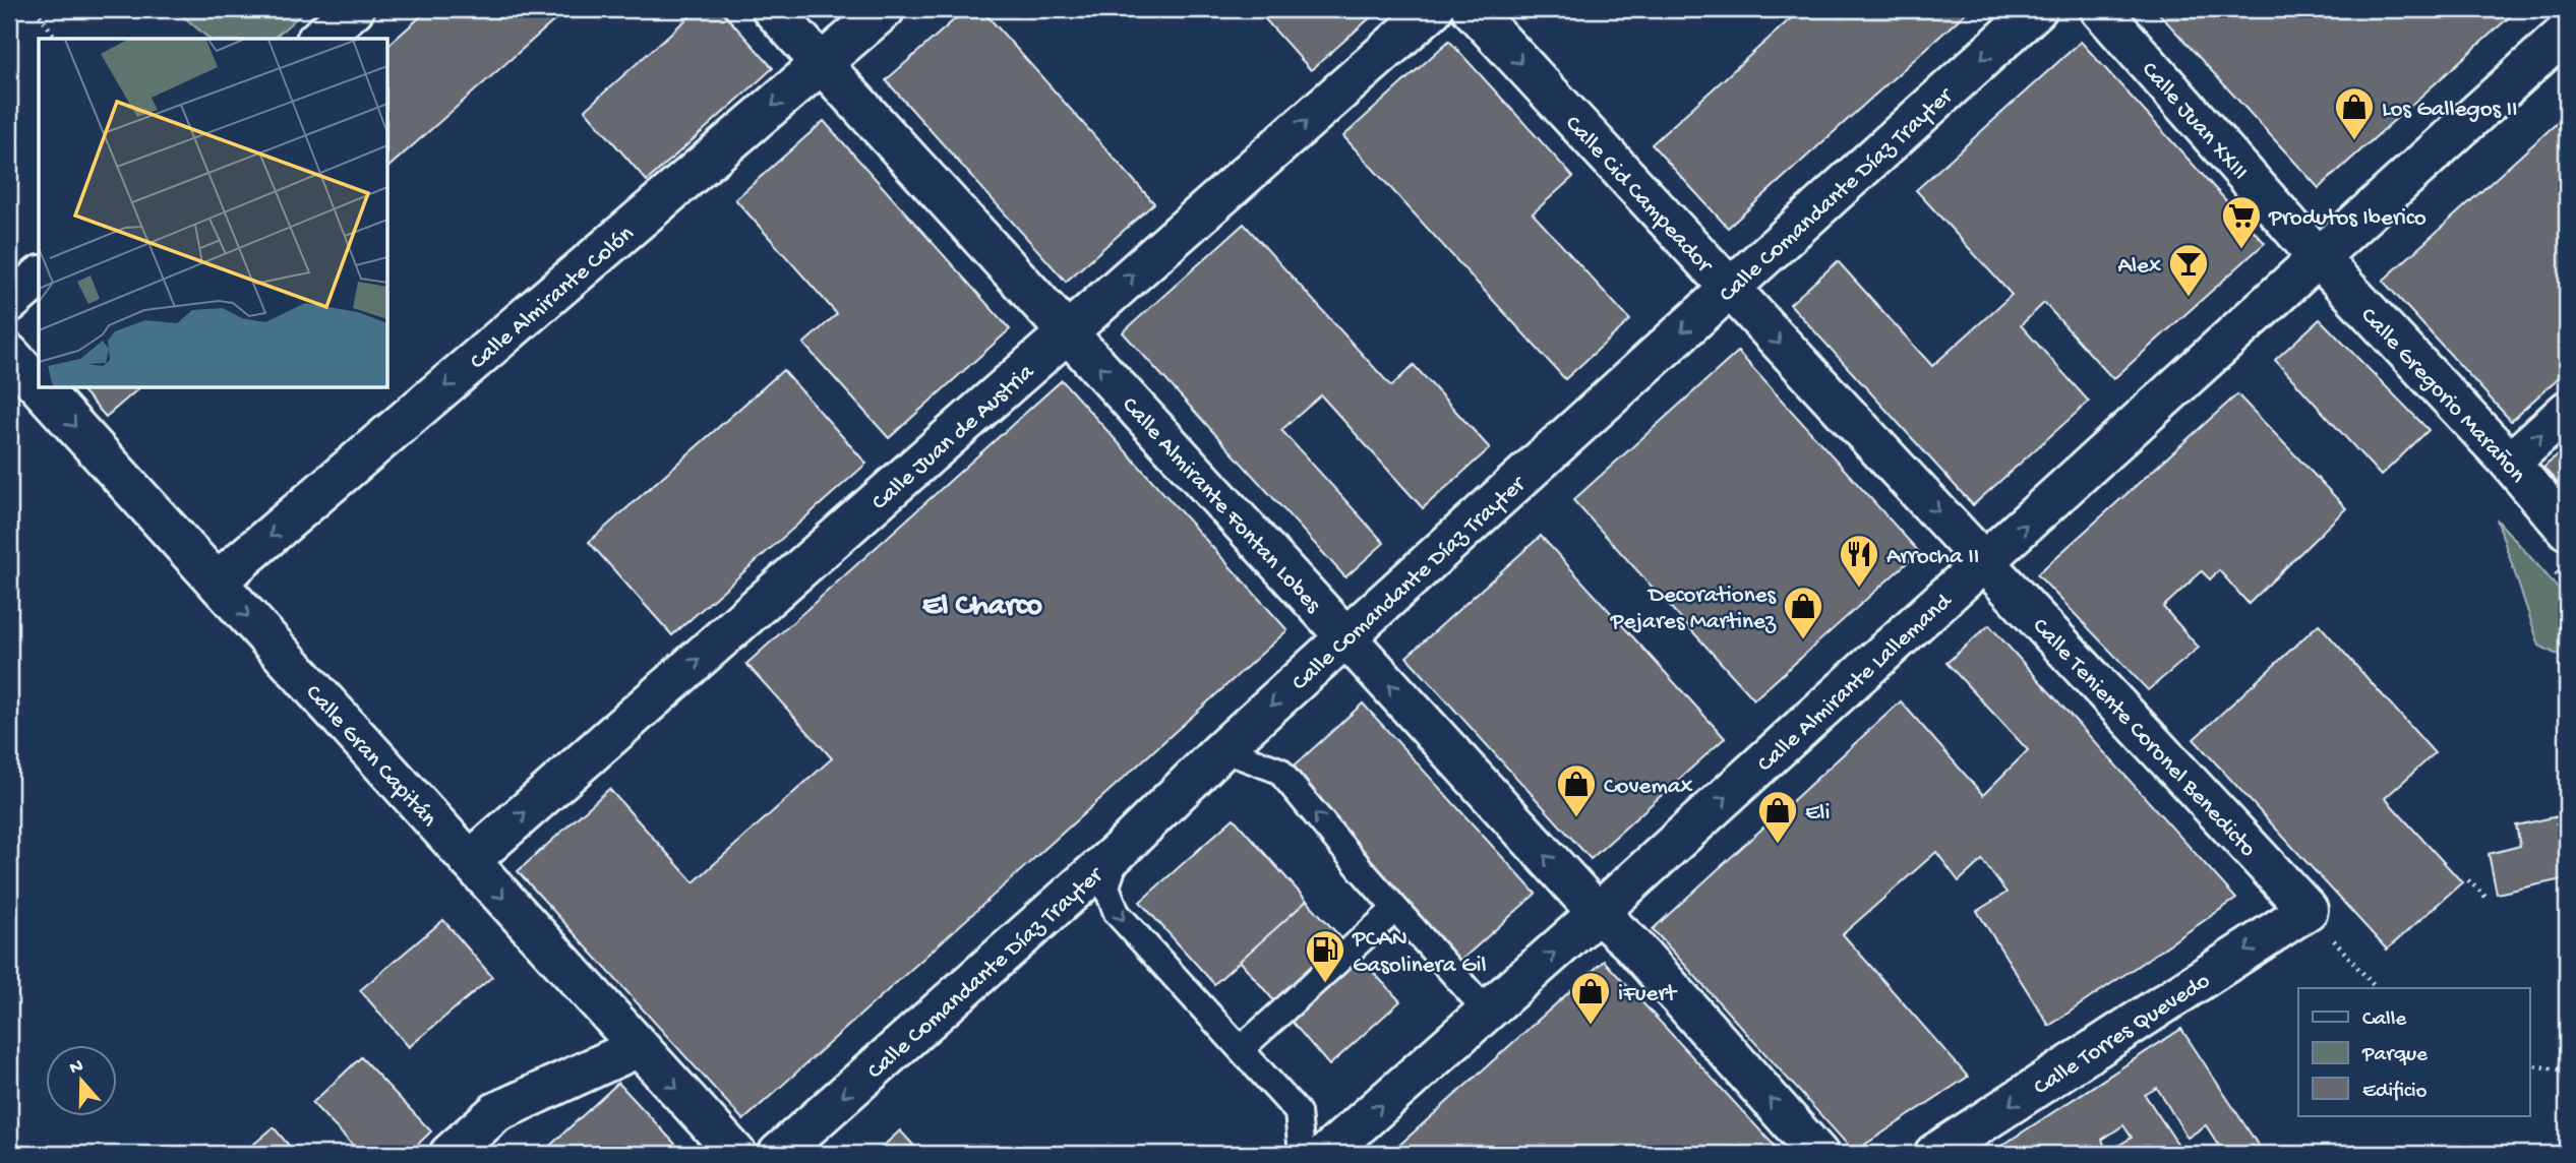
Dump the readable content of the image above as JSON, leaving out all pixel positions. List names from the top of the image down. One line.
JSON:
{"streets":{"street":["Calle Juan XXIII","Calle Cid Campeador","Calle Comandante Díaz Trayter","Calle Almirante Colón","Calle Gregorio Marañon","Calle Juan de Austria","Calle Almirante Fontan Lobes","Calle Almirante Lallemand","Calle Teniente Coronel Benedicto","Calle Gran Capitán","Calle Torres Quevedo"]},"crossings":[["Calle Juan XXIII","Calle Gregorio Marañon"],["Calle Juan XXIII","Calle Almirante Lallemand"],["Calle Cid Campeador","Calle Comandante Díaz Trayter"],["Calle Cid Campeador","Calle Almirante Lallemand"],["Calle Cid Campeador","Calle Teniente Coronel Benedicto"],["Calle Comandante Díaz Trayter","Calle Almirante Fontan Lobes"],["Calle Almirante Colón","Calle Almirante Fontan Lobes"],["Calle Almirante Colón","Calle Gran Capitán"],["Calle Gregorio Marañon","Calle Almirante Lallemand"],["Calle Juan de Austria","Calle Almirante Fontan Lobes"],["Calle Juan de Austria","Calle Gran Capitán"],["Calle Almirante Fontan Lobes","Calle Almirante Lallemand"],["Calle Almirante Lallemand","Calle Teniente Coronel Benedicto"],["Calle Teniente Coronel Benedicto","Calle Torres Quevedo"]],"one_way":["Calle Cid Campeador","Calle Comandante Díaz Trayter","Calle Almirante Colón","Calle Juan de Austria","Calle Almirante Fontan Lobes","Calle Almirante Lallemand","Calle Gran Capitán","Calle Torres Quevedo"],"districts":["El Charco"],"places":{"shop":["Los Gallegos II","Decorationes Pejares Martinez","Covemax","Eli","iFuert"],"supermarket":["Produtos Iberico"],"bar":["Alex"],"restaurant":["Arrocha II"],"fuel station":["PCAN Gasolinera Gil"]},"legend":["Calle","Parque","Edificio"],"north":"top"}
